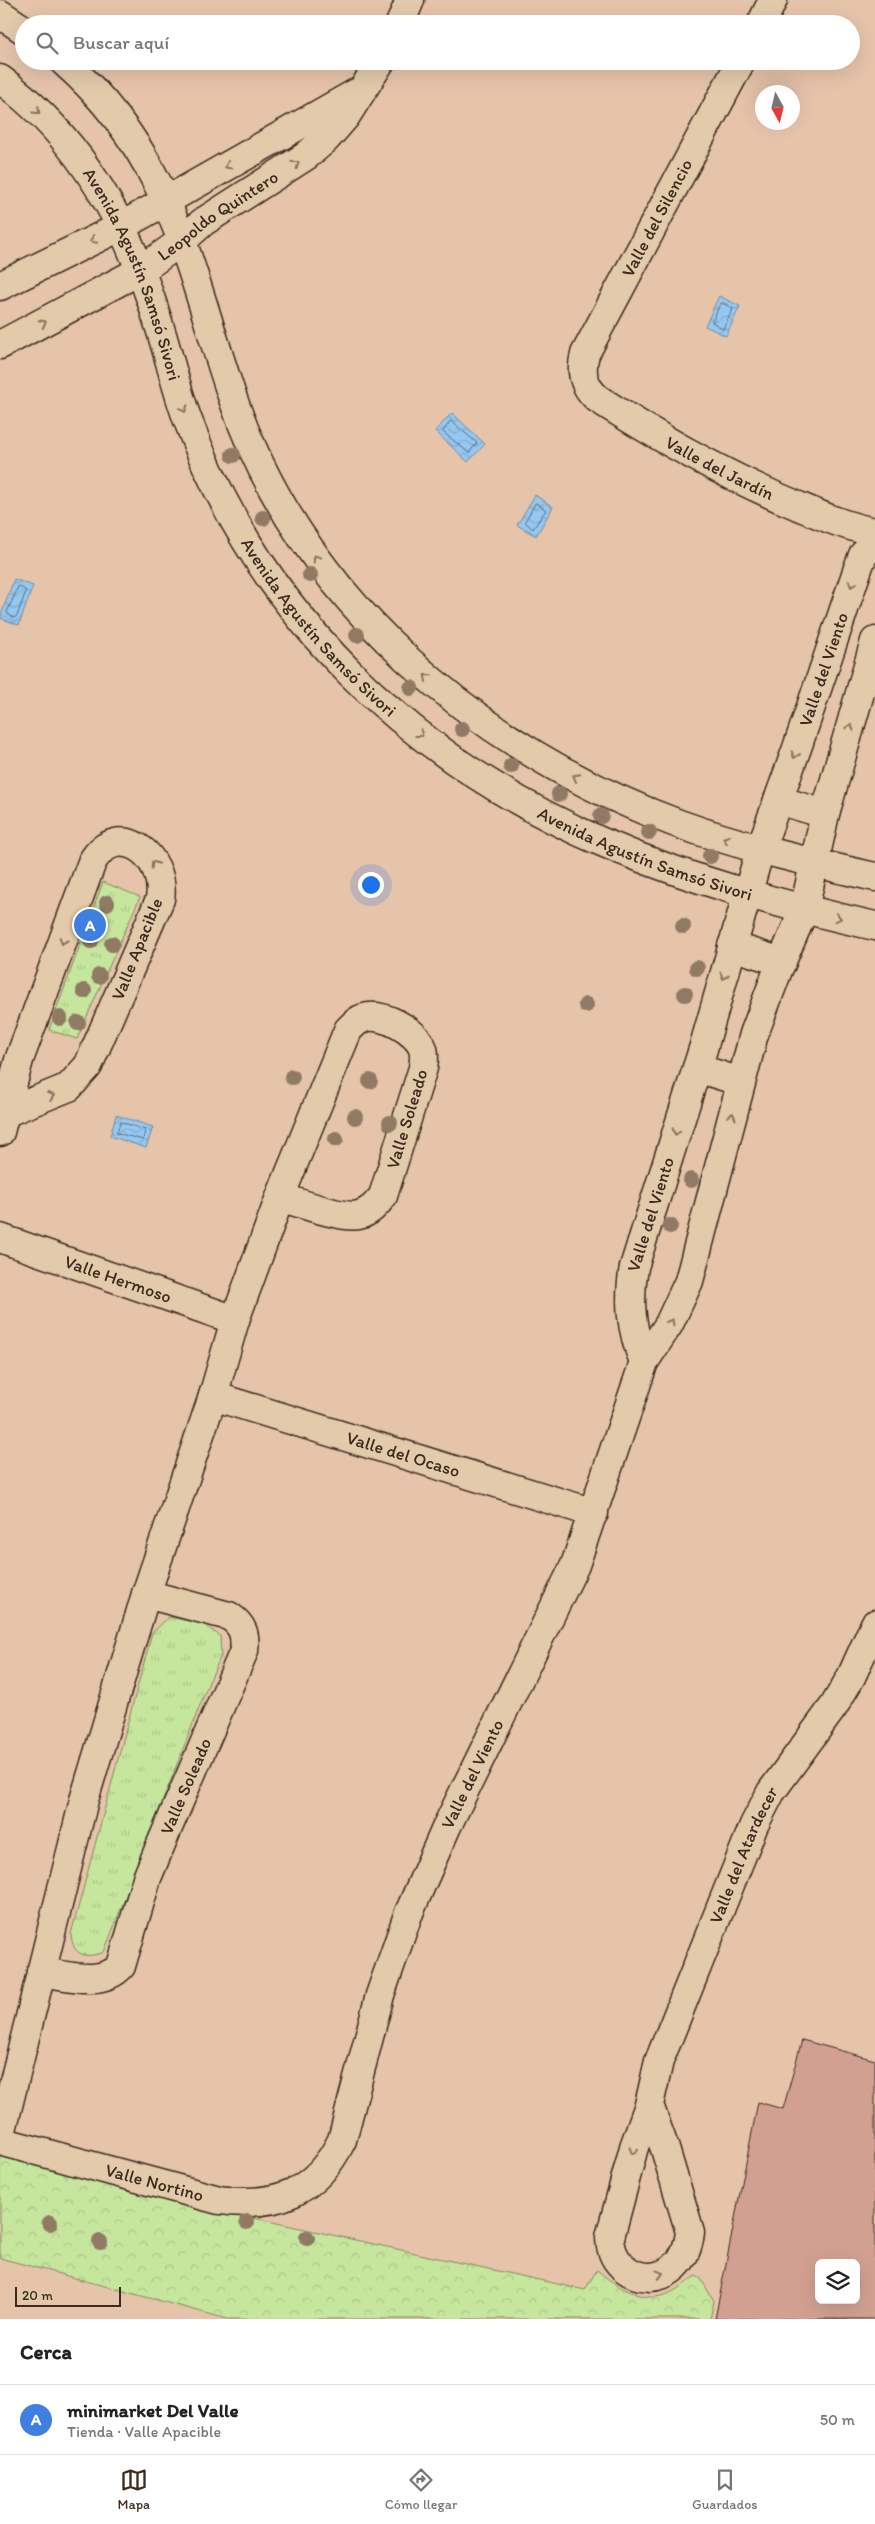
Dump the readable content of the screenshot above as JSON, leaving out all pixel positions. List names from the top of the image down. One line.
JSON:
{"streets":{"street":["Leopoldo Quintero","Valle del Silencio","Avenida Agustín Samsó Sivori","Valle del Jardín","Valle del Viento","Valle Apacible","Valle Soleado","Valle Hermoso","Valle del Ocaso","Valle del Atardecer","Valle Nortino"]},"crossings":[["Leopoldo Quintero","Avenida Agustín Samsó Sivori"],["Valle del Silencio","Valle del Jardín"],["Avenida Agustín Samsó Sivori","Valle del Viento"],["Valle del Viento","Valle del Ocaso"],["Valle del Viento","Valle Nortino"],["Valle Soleado","Valle Hermoso"],["Valle Soleado","Valle del Ocaso"],["Valle Soleado","Valle Nortino"]],"scale_bar":"20 m","north":"bottom","page":{"search":"Buscar aquí","pins":"A","scale":"20 m","heading":"Cerca","list":[{"mark":"A","name":"minimarket Del Valle","note":"Tienda · Valle Apacible","value":"50 m"}],"nav":["Mapa","Cómo llegar","Guardados"]}}
